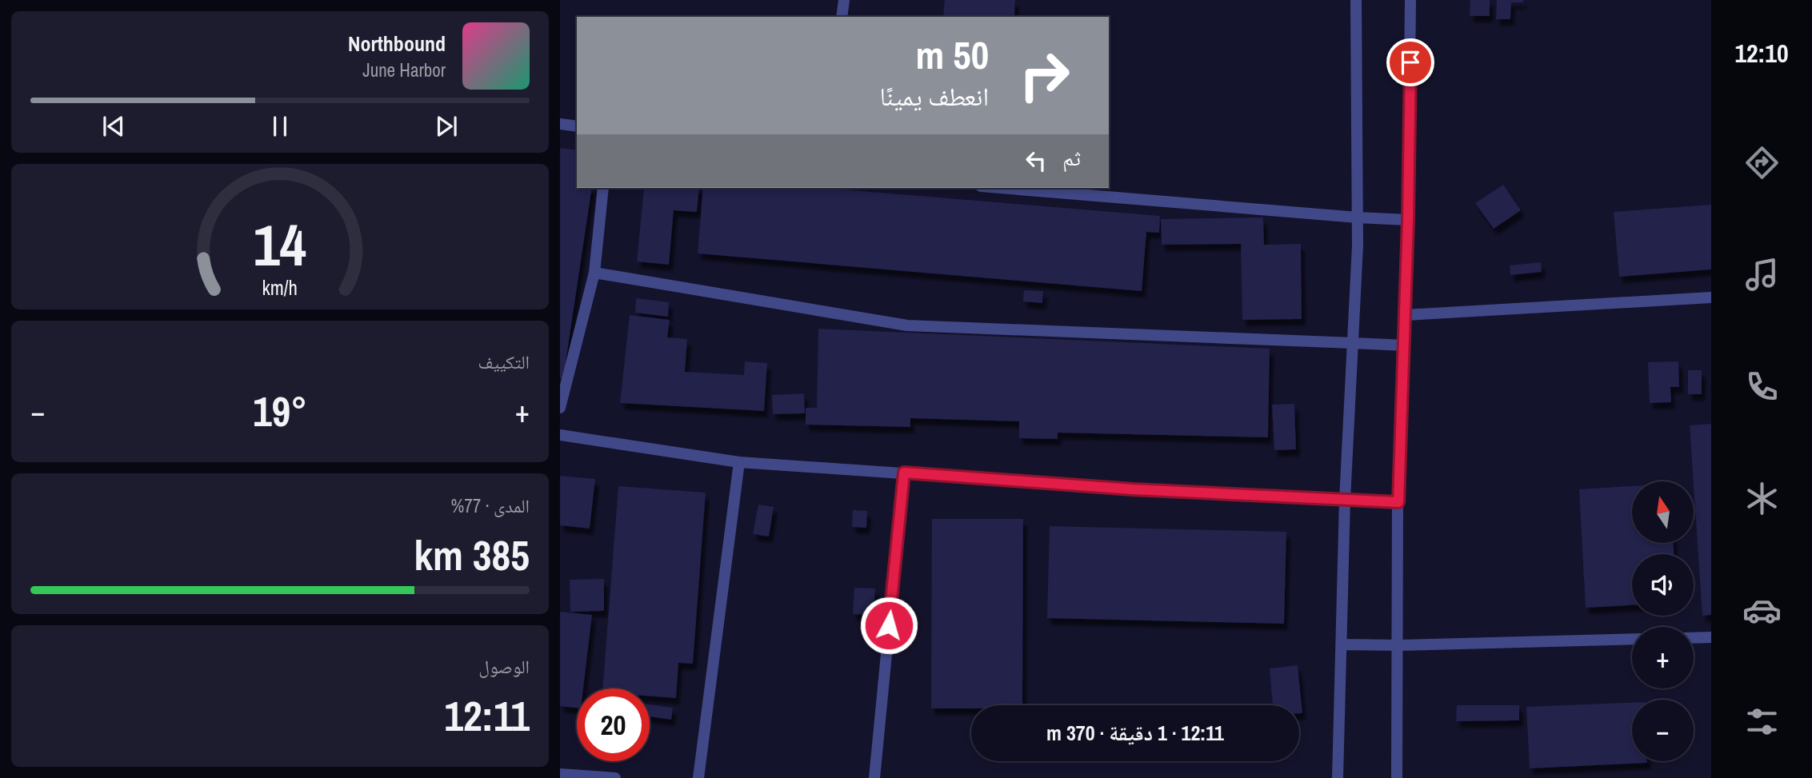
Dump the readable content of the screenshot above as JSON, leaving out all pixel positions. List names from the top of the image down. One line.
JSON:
{"north":"top","page":{"tabs":"12:10","turn":["50 m","انعطف يمينًا"],"song":["Northbound","June Harbor"],"then":"ثم","tile":["التكييف",["المدى · 77%","385 km"],["الوصول","12:11"]],"heat":["−","19°","+"],"map_buttons":["+","−"],"limit":"20","trip":"12:11 · 1 دقيقة · 370 m","gauge":["14","km/h"]}}
